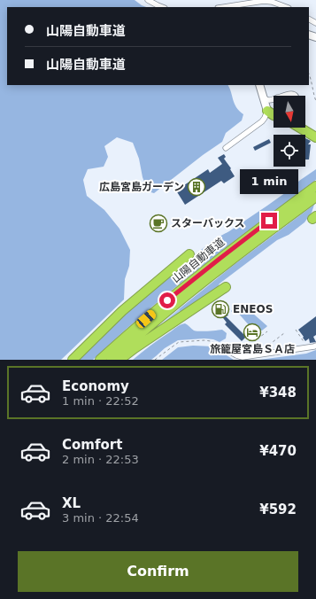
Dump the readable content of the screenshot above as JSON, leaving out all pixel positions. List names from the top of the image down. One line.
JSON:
{"streets":{"highway":["山陽自動車道"]},"places":{"building":["広島宮島ガーデン"],"cafe":["スターバックス"],"fuel station":["ENEOS"],"hotel":["旅籠屋宮島ＳＡ店"]},"north":"bottom","page":{"banner":["山陽自動車道","山陽自動車道"],"bubble":"1 min","list":[{"name":"Economy","note":"1 min · 22:52","value":"¥348"},{"name":"Comfort","note":"2 min · 22:53","value":"¥470"},{"name":"XL","note":"3 min · 22:54","value":"¥592"}],"buttons":"Confirm"}}
